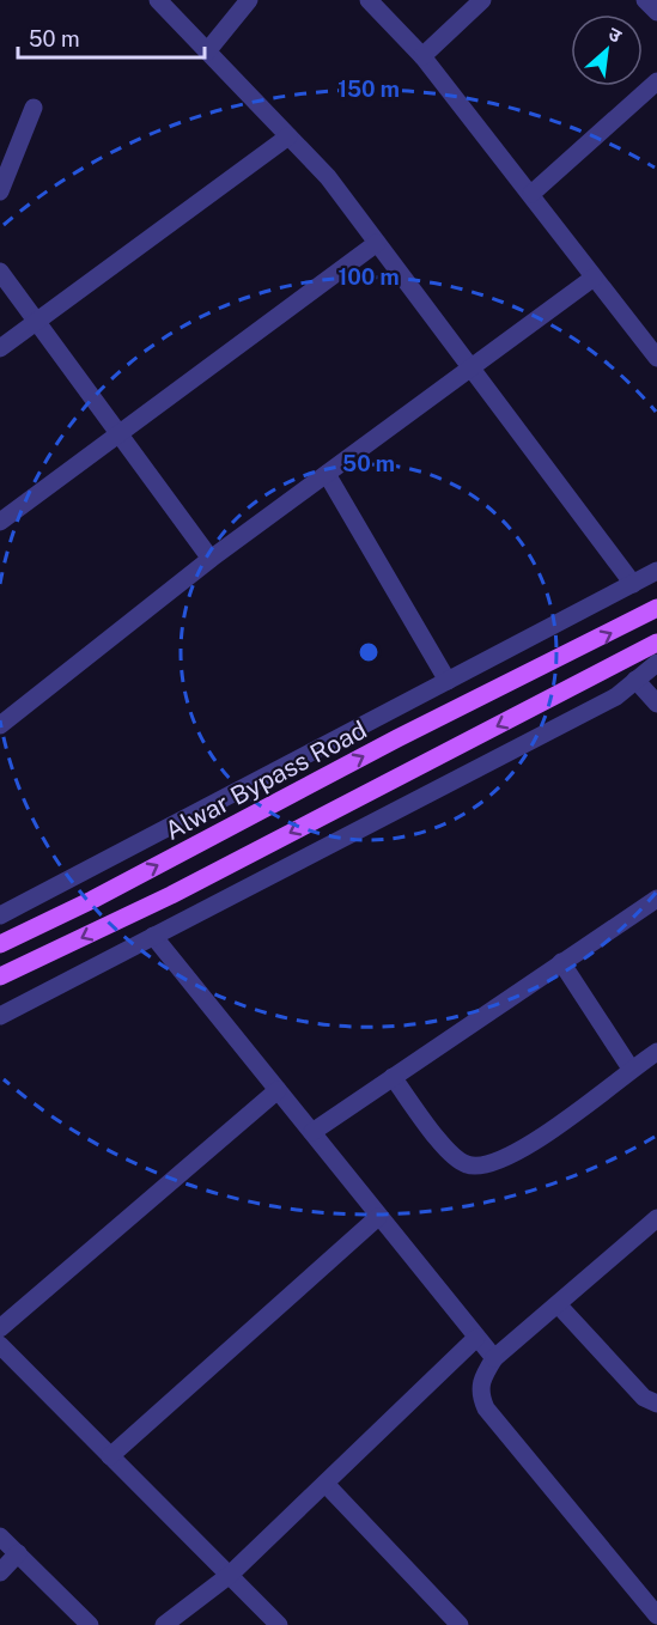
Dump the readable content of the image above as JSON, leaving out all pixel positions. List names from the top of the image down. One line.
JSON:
{"streets":{"main road":["Alwar Bypass Road"]},"scale_bar":"50 m","north":"top right","rings":["150 m","100 m","50 m"]}
